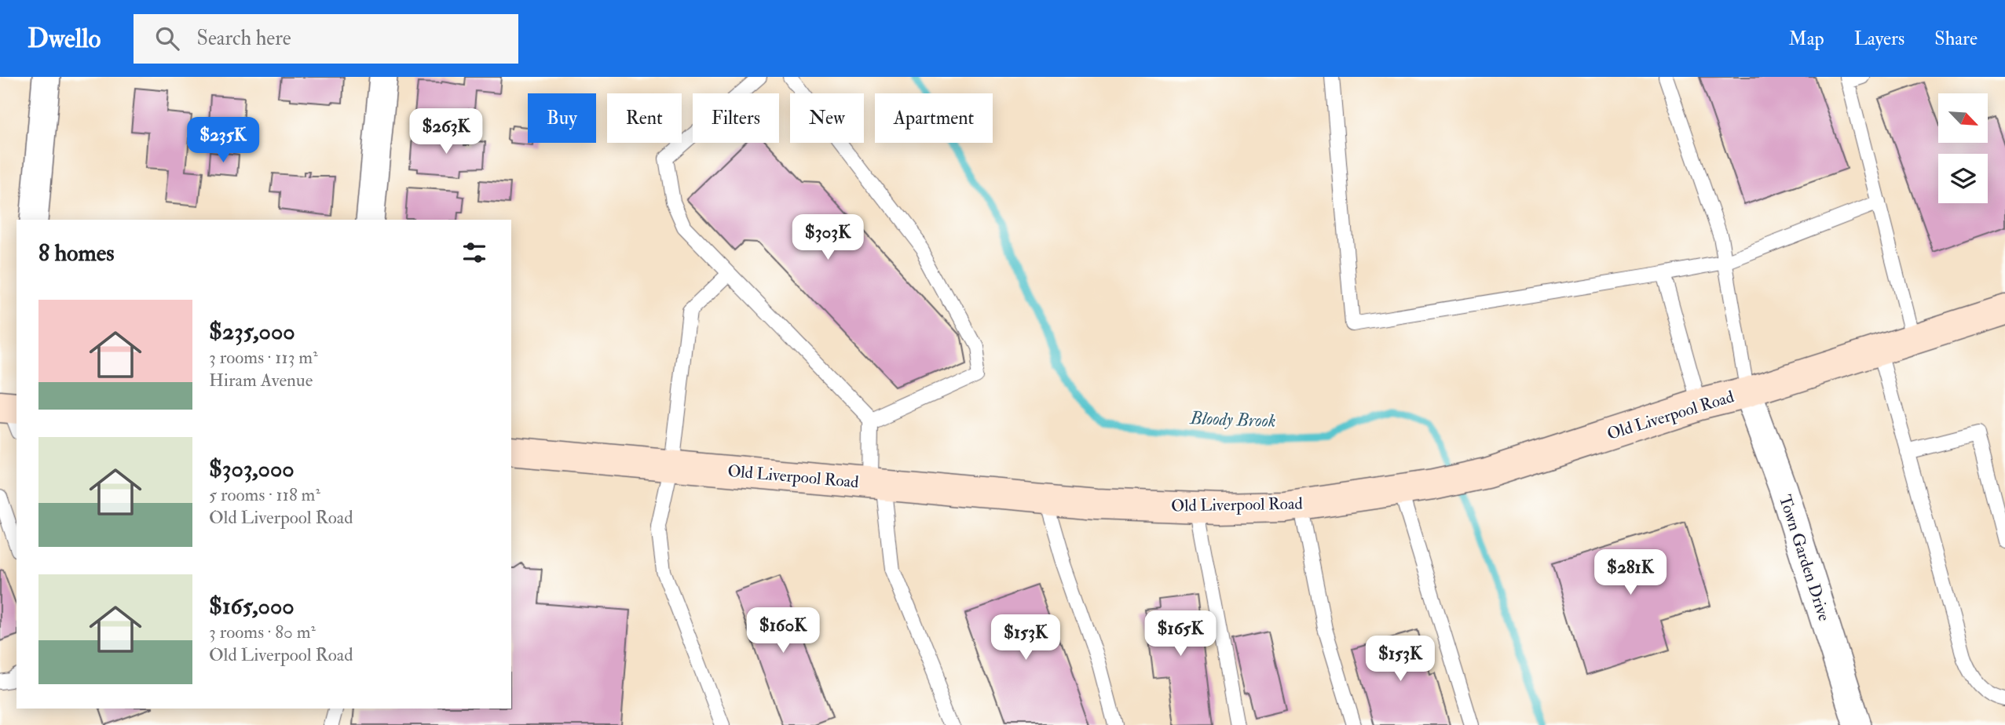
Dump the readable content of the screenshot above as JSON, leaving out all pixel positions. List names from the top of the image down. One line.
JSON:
{"streets":{"main road":["Old Liverpool Road"],"street":["Town Garden Drive"]},"crossings":[["Old Liverpool Road","Town Garden Drive"]],"water":["Bloody Brook"],"north":"bottom right","page":{"header":"Dwello","search":"Search here","nav":["Map","Layers","Share"],"chip":["Buy","Rent","Filters","New","Apartment"],"price":["$263K","$235K","$303K","$281K","$160K","$165K","$153K","$153K"],"heading":"8 homes","list":[{"name":"$235,000","note":"3 rooms · 113 m² · Hiram Avenue"},{"name":"$303,000","note":"5 rooms · 118 m² · Old Liverpool Road"},{"name":"$165,000","note":"3 rooms · 80 m² · Old Liverpool Road"}]}}
